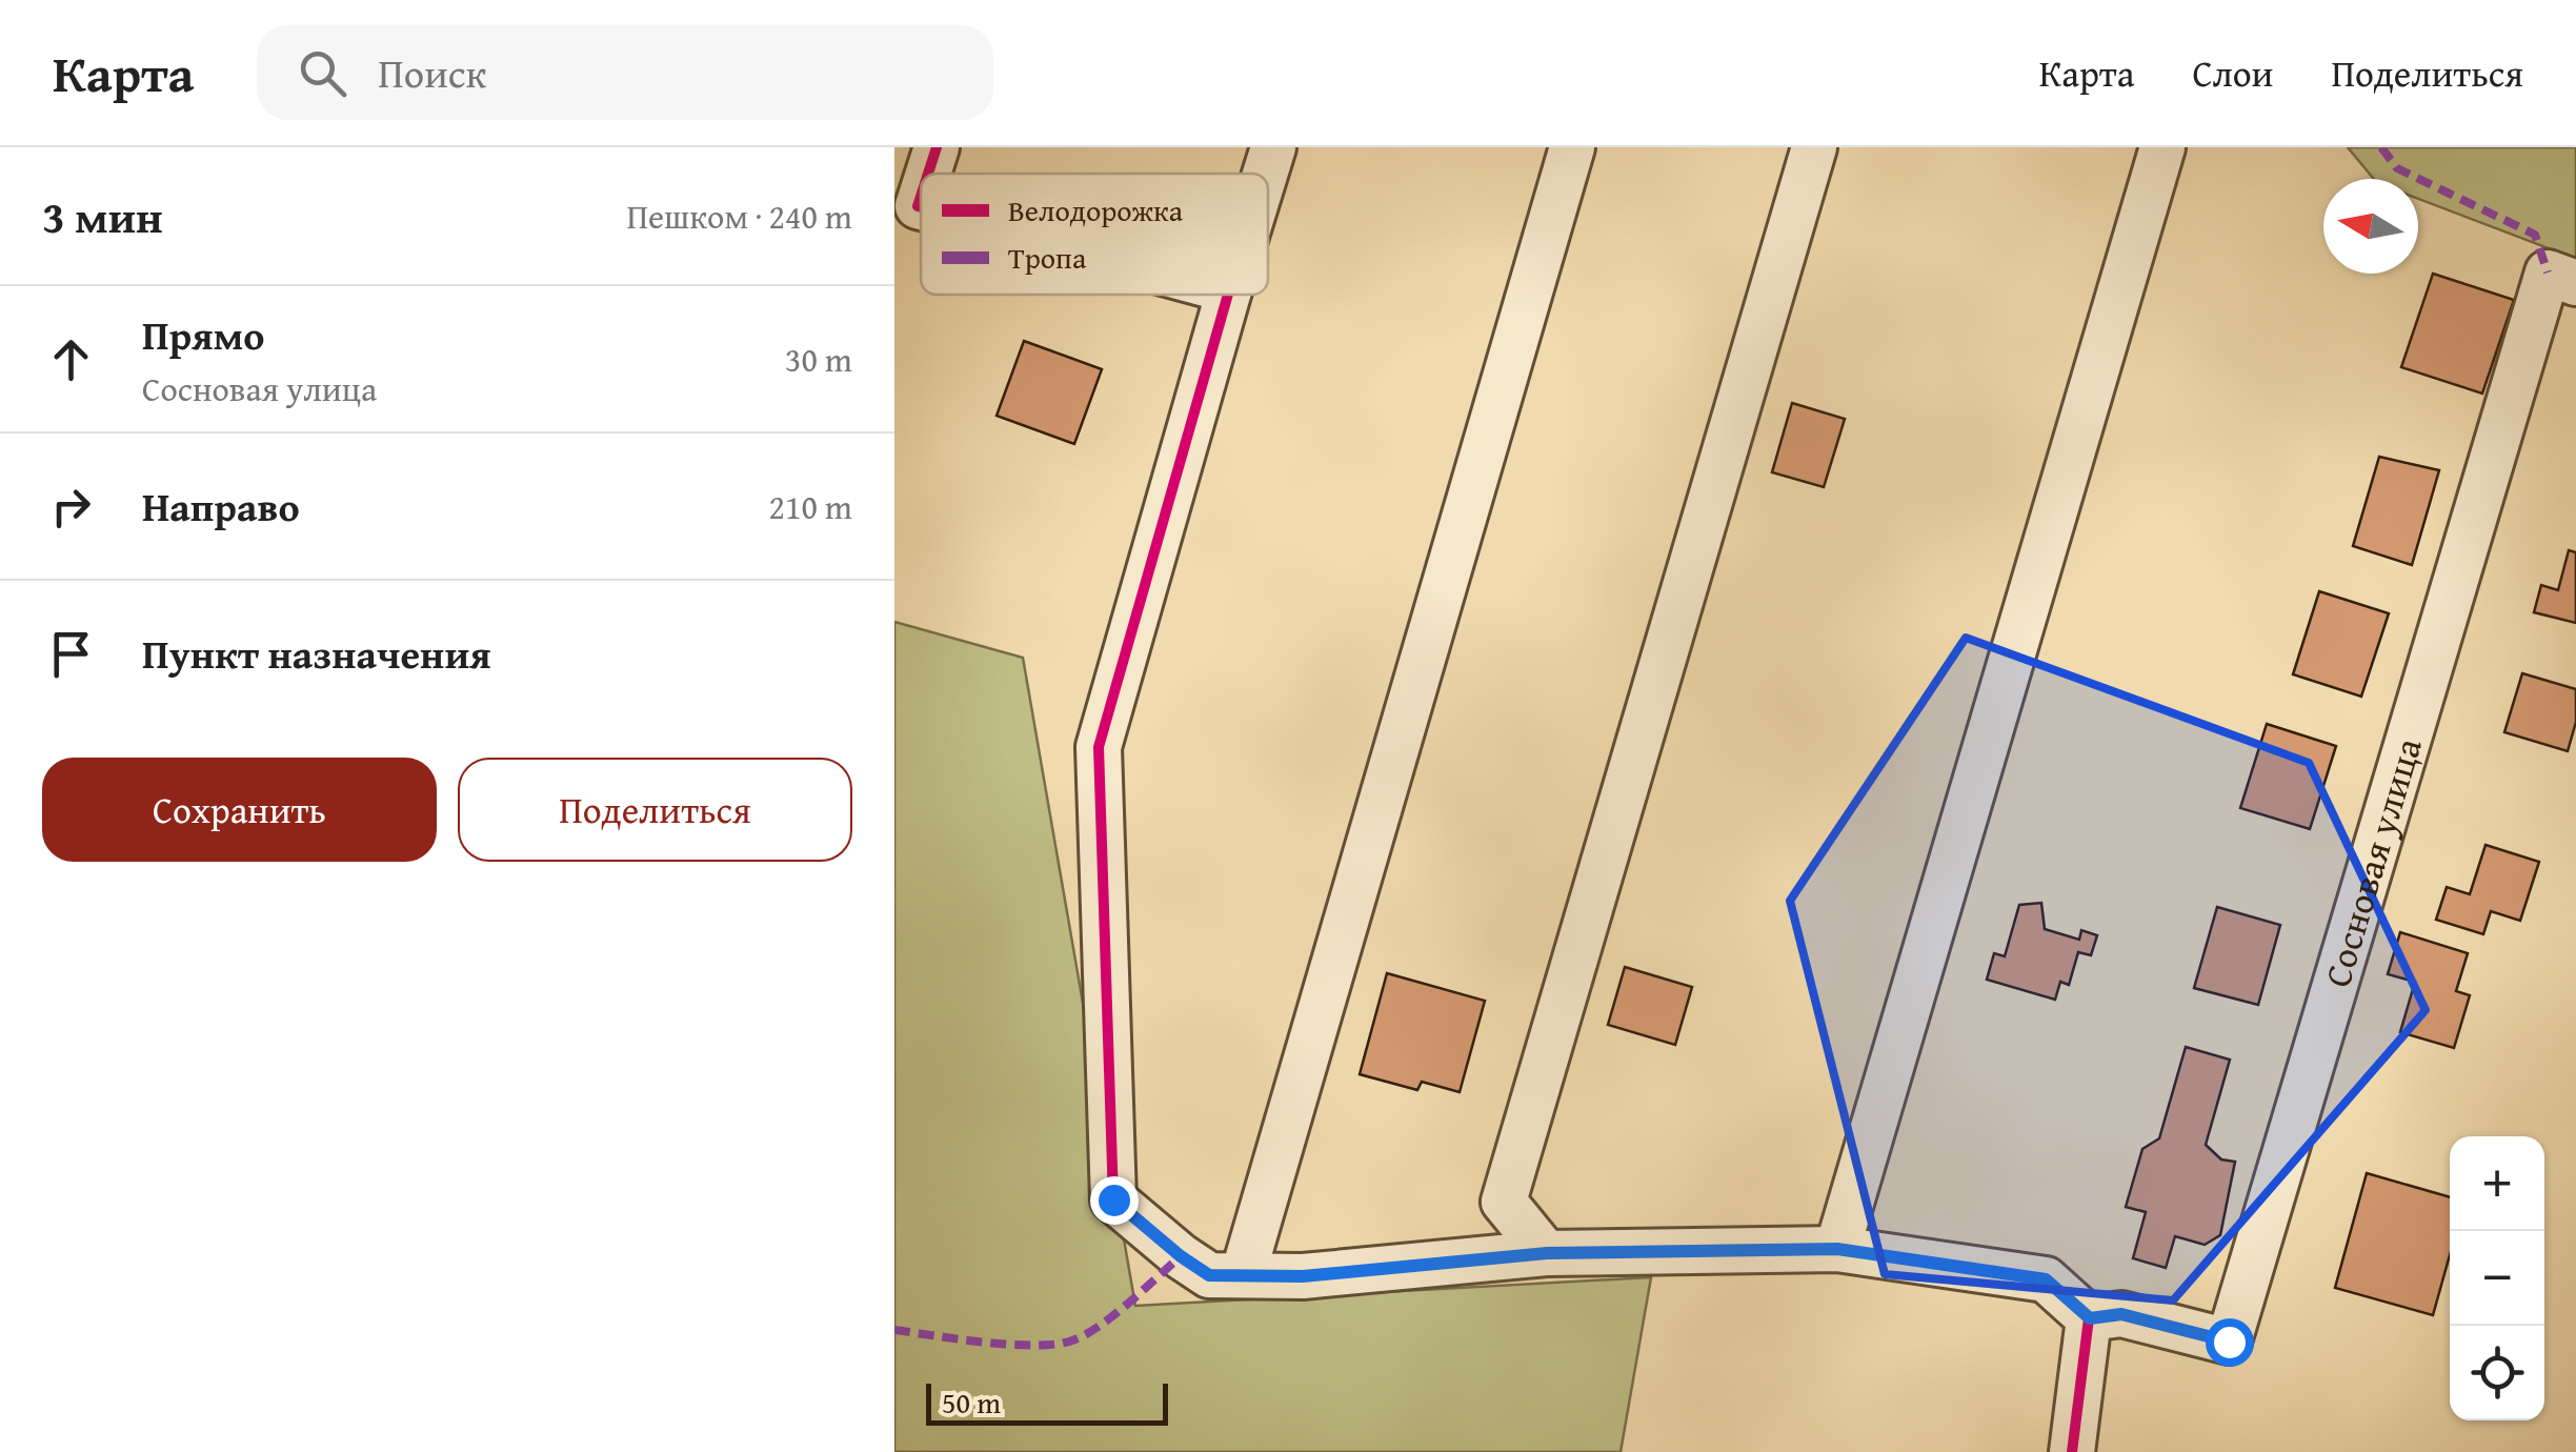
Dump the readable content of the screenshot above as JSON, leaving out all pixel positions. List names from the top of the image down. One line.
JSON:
{"streets":{"street":["Сосновая улица"]},"legend":["Велодорожка","Тропа"],"scale_bar":"50 m","north":"left","page":{"header":"Карта","search":"Поиск","nav":["Карта","Слои","Поделиться"],"heading":["3 мин","Пешком · 240 m"],"list":[["Прямо","Сосновая улица","30 m"],["Направо","210 m"],"Пункт назначения"],"buttons":["Сохранить","Поделиться"],"map_buttons":["+","−"],"scale":"50 m"}}
